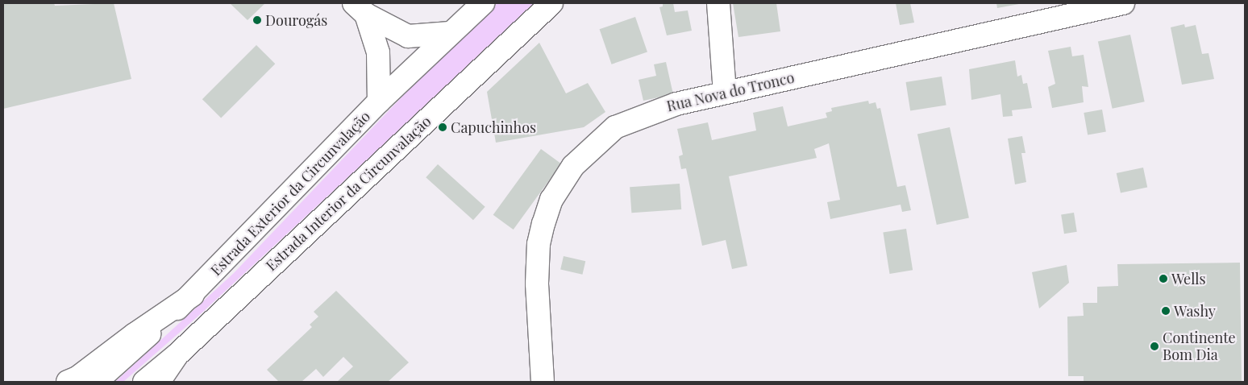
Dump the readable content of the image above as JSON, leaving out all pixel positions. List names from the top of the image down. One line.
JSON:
{"streets":{"main road":["Rua Nova do Tronco","Estrada Exterior da Circunvalação","Estrada Interior da Circunvalação"]},"places":["Dourogás","Capuchinhos","Wells","Washy","Continente Bom Dia"]}
